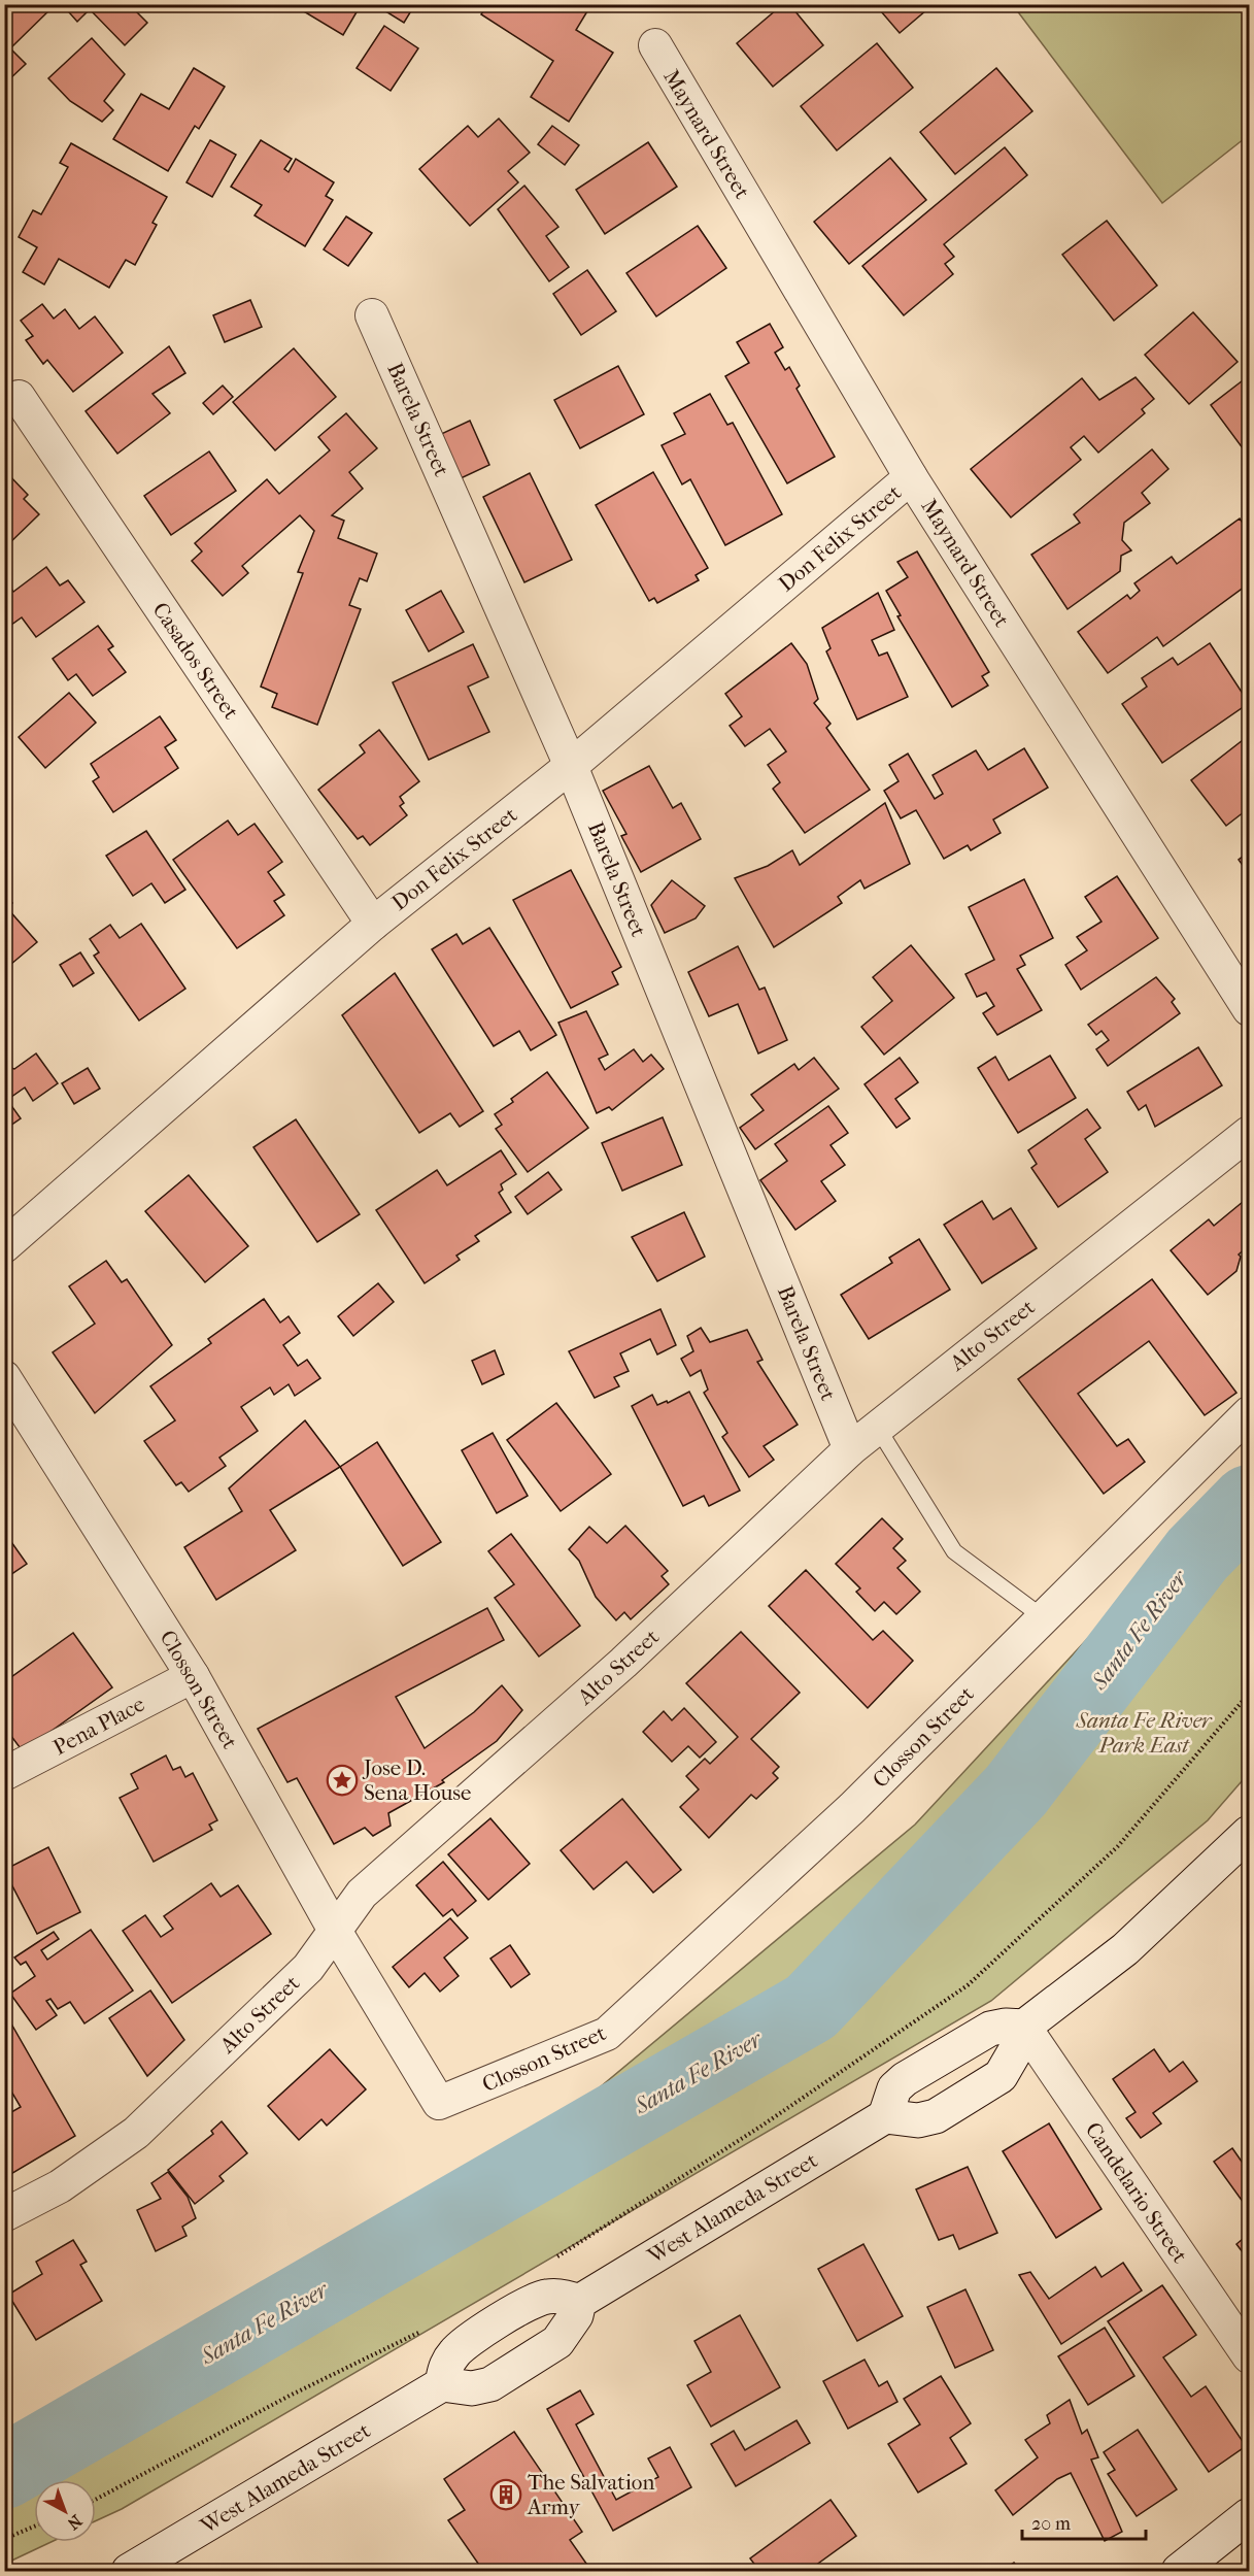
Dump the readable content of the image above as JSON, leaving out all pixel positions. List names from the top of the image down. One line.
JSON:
{"streets":{"street":["Maynard Street","Barela Street","Don Felix Street","Casados Street","Alto Street","Closson Street","Pena Place","Candelario Street","West Alameda Street"]},"crossings":[["Maynard Street","Don Felix Street"],["Barela Street","Don Felix Street"],["Barela Street","Alto Street"],["Don Felix Street","Casados Street"],["Alto Street","Closson Street"],["Closson Street","Pena Place"]],"water":["Santa Fe River"],"parks":["Santa Fe River Park East"],"places":{"place":["Jose D. Sena House"],"building":["The Salvation Army"]},"scale_bar":"20 m","north":"bottom right"}
